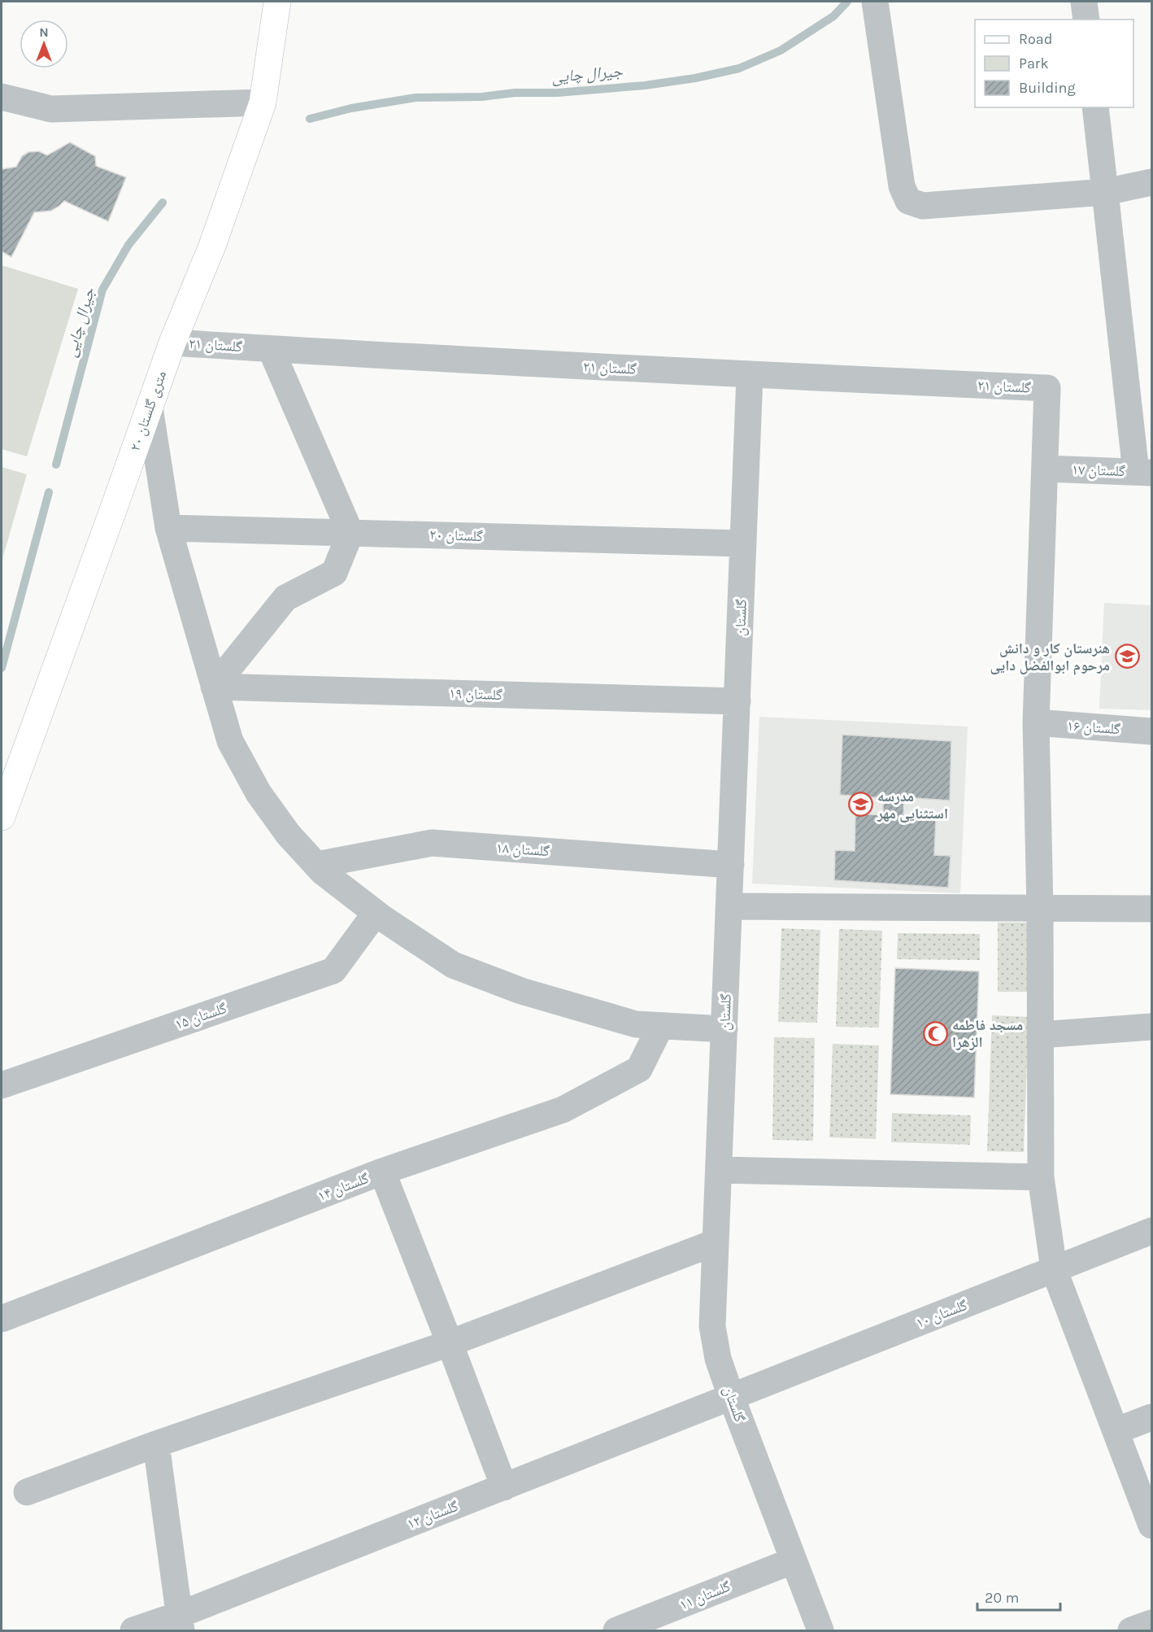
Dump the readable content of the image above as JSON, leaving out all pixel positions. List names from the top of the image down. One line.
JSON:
{"streets":{"street":["گلستان ۲۱","۲۰ متری گلستان","گلستان ۱۷","گلستان ۲۰","گلستان","گلستان ۱۹","گلستان ۱۶","گلستان ۱۸","گلستان ۱۵","گلستان ۱۴","گلستان ۱۰","گلستان ۱۲","گلستان ۱۱"]},"crossings":[["گلستان ۲۱","۲۰ متری گلستان"],["گلستان ۲۱","گلستان ۱۷"],["گلستان ۲۱","گلستان"],["گلستان ۲۰","گلستان"],["گلستان","گلستان ۱۹"],["گلستان","گلستان ۱۸"],["گلستان","گلستان ۱۰"],["گلستان","گلستان ۱۲"],["گلستان","گلستان ۱۱"],["گلستان ۱۰","گلستان ۱۲"]],"water":["جیرال چایی"],"places":{"school or university":["هنرستان کار و دانش مرحوم ابوالفضل دایی","مدرسه استثنایی مهر"],"mosque":["مسجد فاطمه الزهرا"]},"legend":["Road","Park","Building"],"scale_bar":"20 m","north":"top"}
